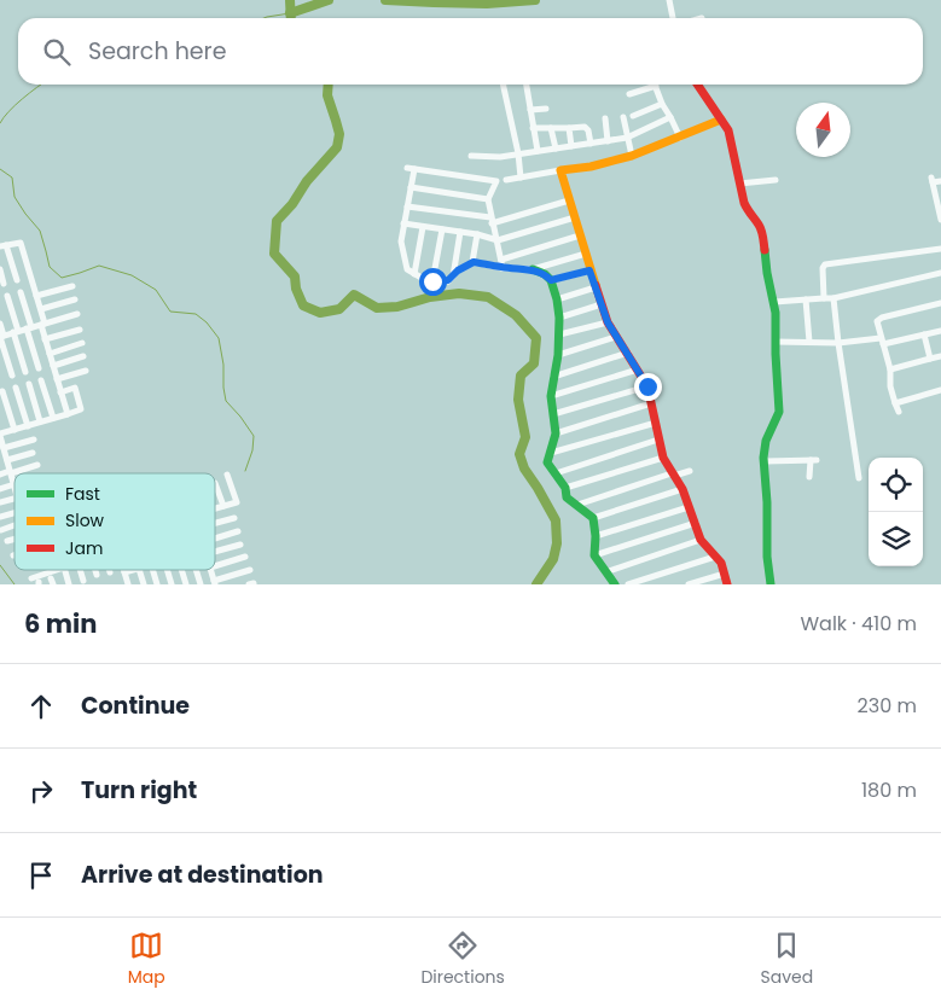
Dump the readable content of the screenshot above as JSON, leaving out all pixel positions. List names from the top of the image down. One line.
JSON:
{"legend":["Fast","Slow","Jam"],"north":"top","page":{"search":"Search here","heading":["6 min","Walk · 410 m"],"list":[["Continue","230 m"],["Turn right","180 m"],"Arrive at destination"],"nav":["Map","Directions","Saved"]}}
